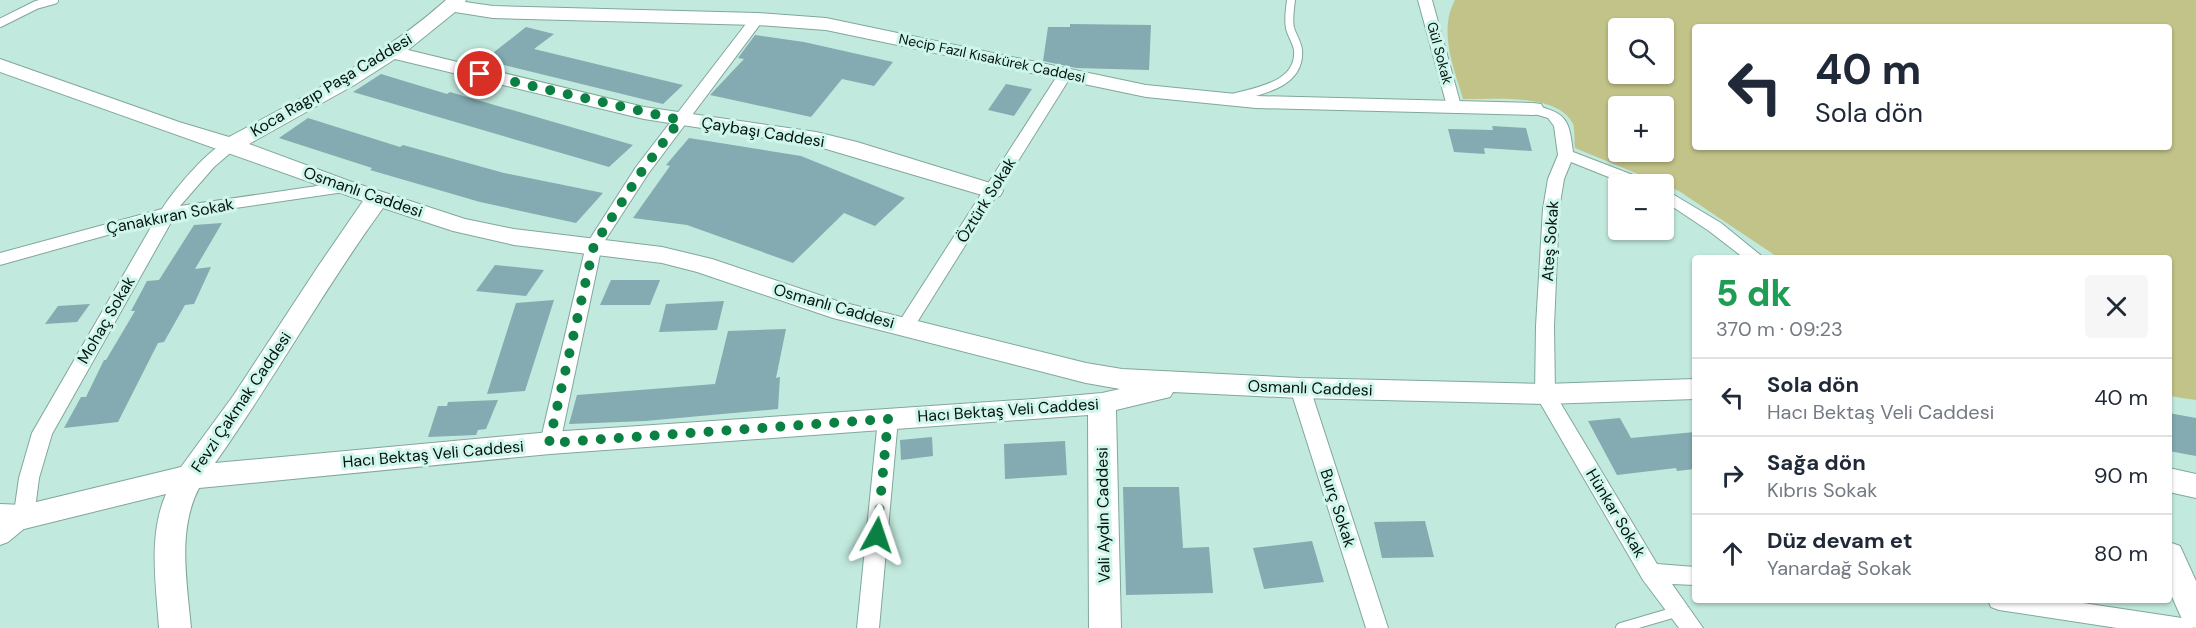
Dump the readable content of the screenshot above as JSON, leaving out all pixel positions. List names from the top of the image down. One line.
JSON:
{"streets":{"street":["Gül Sokak","Necip Fazıl Kısakürek Caddesi","Koca Ragıp Paşa Caddesi","Çaybaşı Caddesi","Osmanlı Caddesi","Öztürk Sokak","Çanakkıran Sokak","Ateş Sokak","Mohaç Sokak","Fevzi Çakmak Caddesi","Hacı Bektaş Veli Caddesi","Burç Sokak","Hünkar Sokak","Vali Aydın Caddesi"]},"crossings":[["Gül Sokak","Necip Fazıl Kısakürek Caddesi"],["Necip Fazıl Kısakürek Caddesi","Koca Ragıp Paşa Caddesi"],["Necip Fazıl Kısakürek Caddesi","Öztürk Sokak"],["Necip Fazıl Kısakürek Caddesi","Ateş Sokak"],["Koca Ragıp Paşa Caddesi","Çaybaşı Caddesi"],["Koca Ragıp Paşa Caddesi","Osmanlı Caddesi"],["Koca Ragıp Paşa Caddesi","Mohaç Sokak"],["Çaybaşı Caddesi","Öztürk Sokak"],["Osmanlı Caddesi","Öztürk Sokak"],["Osmanlı Caddesi","Çanakkıran Sokak"],["Osmanlı Caddesi","Ateş Sokak"],["Osmanlı Caddesi","Mohaç Sokak"],["Osmanlı Caddesi","Fevzi Çakmak Caddesi"],["Osmanlı Caddesi","Hacı Bektaş Veli Caddesi"],["Osmanlı Caddesi","Burç Sokak"],["Osmanlı Caddesi","Hünkar Sokak"],["Çanakkıran Sokak","Mohaç Sokak"],["Ateş Sokak","Hünkar Sokak"],["Mohaç Sokak","Hacı Bektaş Veli Caddesi"],["Fevzi Çakmak Caddesi","Hacı Bektaş Veli Caddesi"],["Hacı Bektaş Veli Caddesi","Vali Aydın Caddesi"]],"page":{"map_buttons":["+","−"],"turn":["40 m","Sola dön"],"heading":["5 dk","370 m · 09:23"],"list":[{"name":"Sola dön","note":"Hacı Bektaş Veli Caddesi","value":"40 m"},{"name":"Sağa dön","note":"Kıbrıs Sokak","value":"90 m"},{"name":"Düz devam et","note":"Yanardağ Sokak","value":"80 m"}]}}
